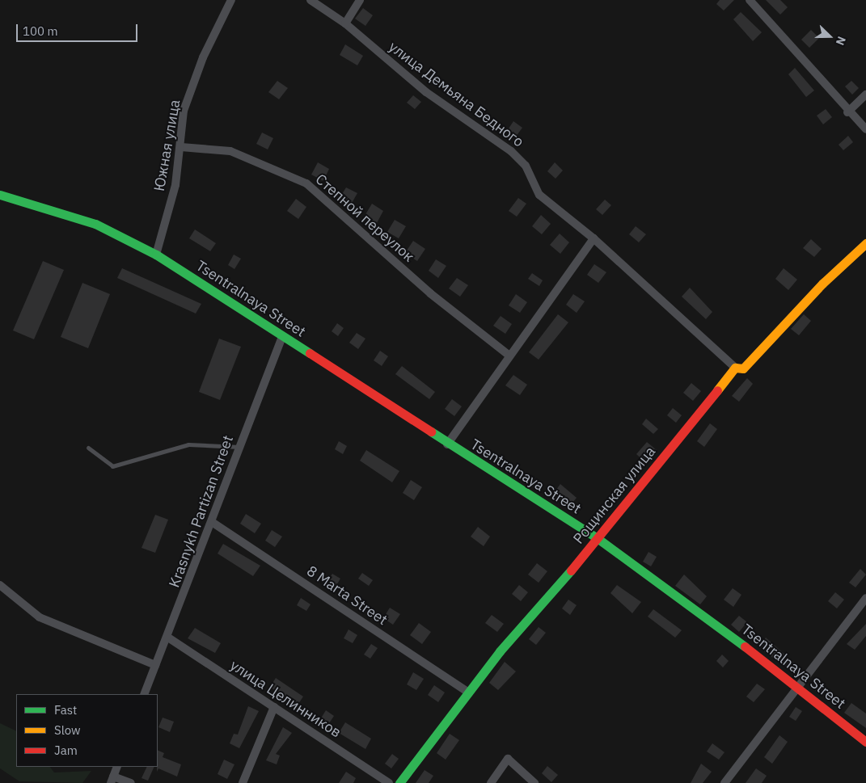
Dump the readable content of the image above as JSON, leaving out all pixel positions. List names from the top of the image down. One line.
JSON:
{"streets":{"street":["улица Демьяна Бедного","Южная улица","Степной переулок","Tsentralnaya Street","Рощинская улица","Krasnykh Partizan Street","8 Marta Street","улица Целинников"]},"crossings":[["улица Демьяна Бедного","Рощинская улица"],["Южная улица","Степной переулок"],["Южная улица","Tsentralnaya Street"],["Tsentralnaya Street","Рощинская улица"],["Tsentralnaya Street","Krasnykh Partizan Street"],["Рощинская улица","8 Marta Street"],["Krasnykh Partizan Street","8 Marta Street"],["Krasnykh Partizan Street","улица Целинников"]],"legend":["Fast","Slow","Jam"],"scale_bar":"100 m","north":"right"}
